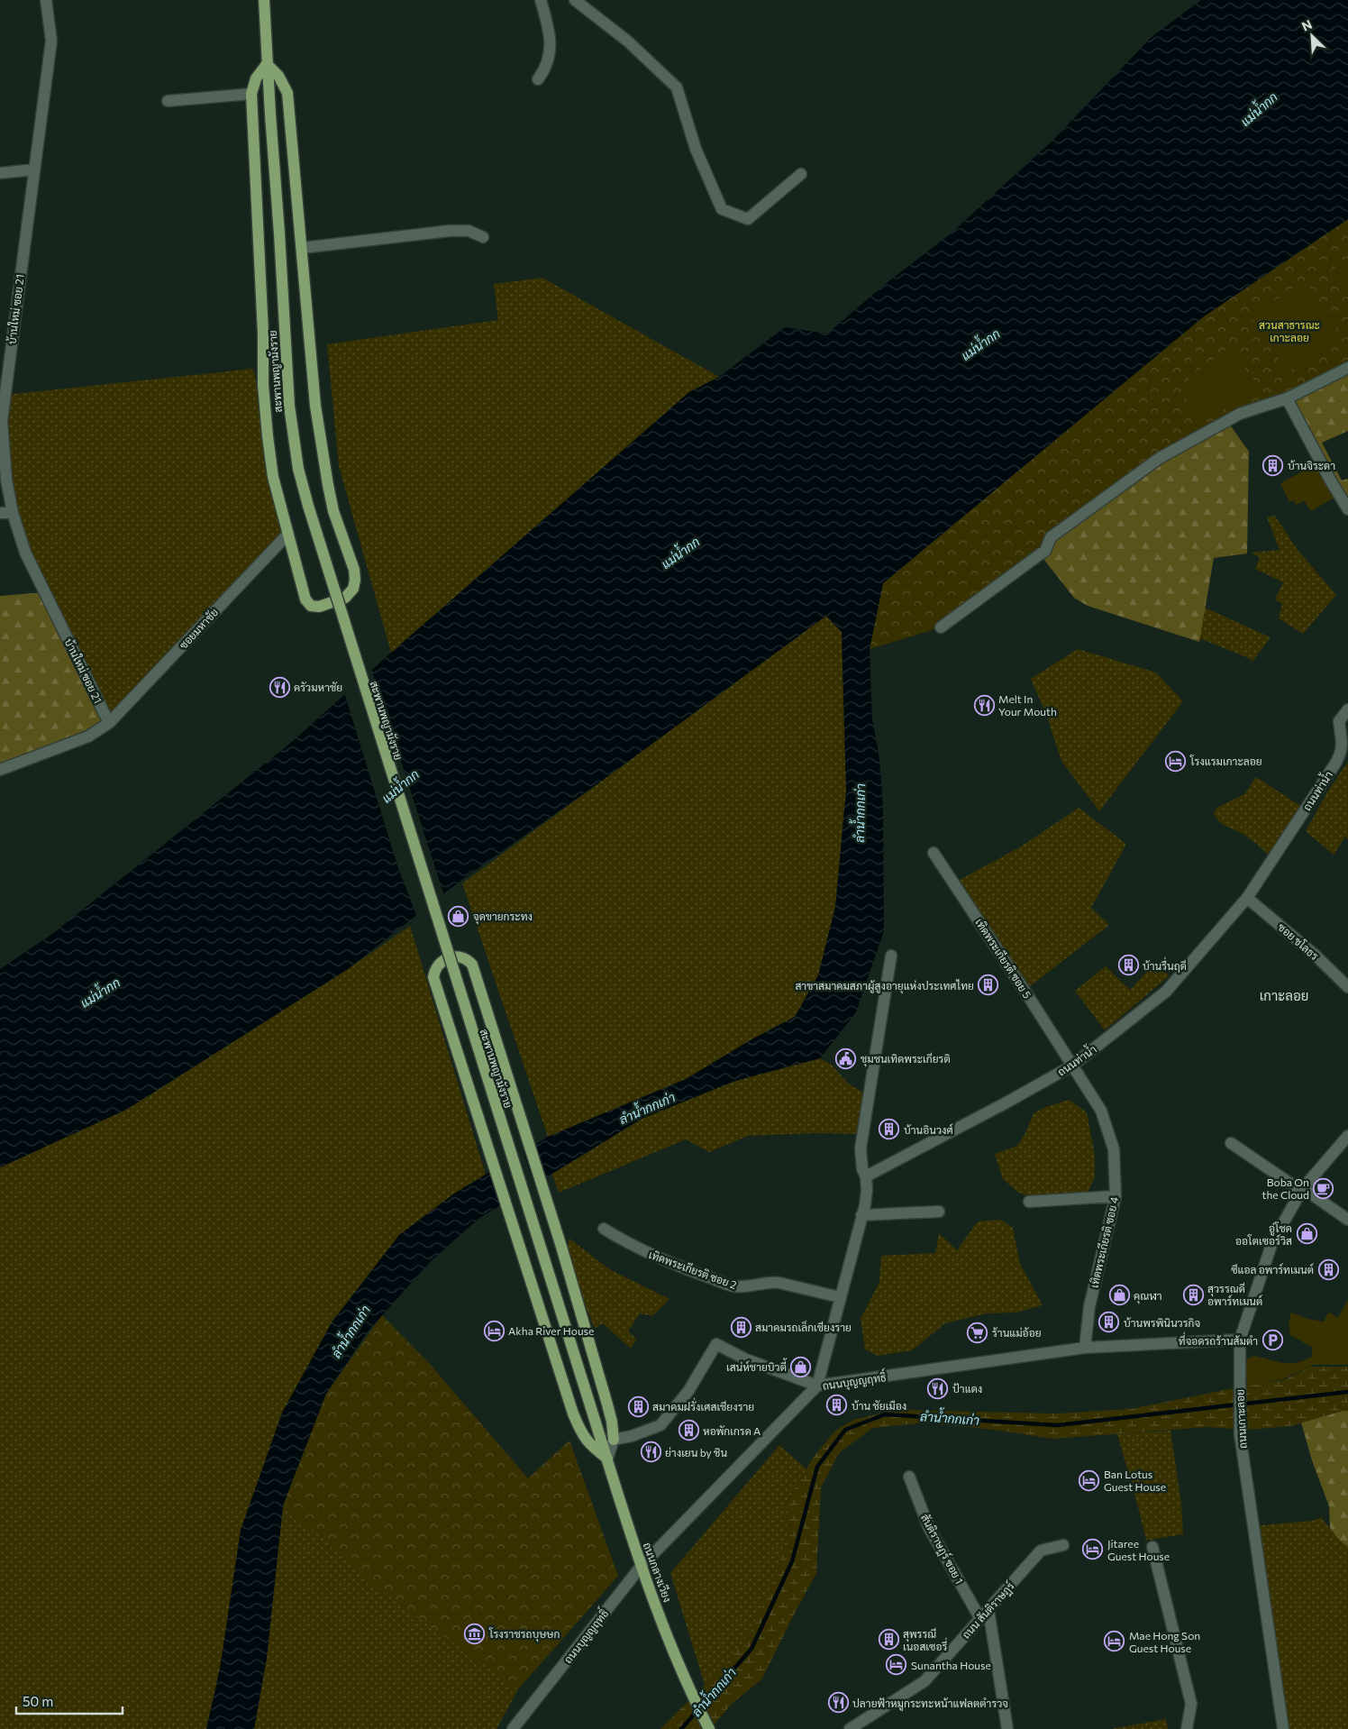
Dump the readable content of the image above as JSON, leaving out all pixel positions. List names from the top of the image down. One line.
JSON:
{"streets":{"main road":["สะพานพญามังราย","ถนนกลางเวียง"],"street":["บ้านใหม่ ซอย 21","ซอยมหาชัย","ถนนท่าน้ำ","ซอย ชโลธร","เทิดพระเกียรติ ซอย 5","เทิดพระเกียรติ ซอย 4","เทิดพระเกียรติ ซอย 2","ถนนบุญญฤทธิ์","ถนนเกาะลอย","สันติราษฎร์ ซอย 1","ถนน สันติราษฎร์"]},"crossings":[["บ้านใหม่ ซอย 21","ซอยมหาชัย"],["สะพานพญามังราย","ถนนกลางเวียง"],["ถนนท่าน้ำ","ซอย ชโลธร"],["ถนนท่าน้ำ","เทิดพระเกียรติ ซอย 5"],["ถนนท่าน้ำ","เทิดพระเกียรติ ซอย 4"],["เทิดพระเกียรติ ซอย 5","เทิดพระเกียรติ ซอย 4"],["เทิดพระเกียรติ ซอย 4","ถนนบุญญฤทธิ์"],["ถนนบุญญฤทธิ์","ถนนเกาะลอย"],["ถนนบุญญฤทธิ์","ถนนกลางเวียง"],["สันติราษฎร์ ซอย 1","ถนน สันติราษฎร์"]],"districts":["เกาะลอย"],"water":["แม่น้ำกก","ลำน้ำกกเก่า"],"parks":["สวนสาธารณะ เกาะลอย"],"places":{"building":["บ้านจิระดา","บ้านรื่นฤดี","สาขาสมาคมสภาผู้สูงอายุแห่งประเทศไทย","บ้านอินวงศ์","ซีแอล อพาร์ทเมนต์","สุวรรณดี อพาร์ทเมนต์","บ้านพรพินินวรกิจ","สมาคมรถเล็กเชียงราย","บ้าน ชัยเมือง","สมาคมฝรั่งเศสเชียงราย","หอพักเกรด A","สุพรรณี เนอสเซอรี่"],"restaurant":["ครัวมหาชัย","Melt In Your Mouth","ป้าแดง","ย่างเยน by ชิน","ปลายฟ้าหมูกระทะหน้าแฟลตตำรวจ"],"hotel":["โรงแรมเกาะลอย","Akha River House","Ban Lotus Guest House","Jitaree Guest House","Mae Hong Son Guest House","Sunantha House"],"shop":["จุดขายกระทง","อู่โชค ออโตเซอร์วิส","คุณฬา","เสน่ห์ชายบิวตี้"],"public building":["ชุมชนเทิดพระเกียรติ"],"cafe":["Boba On the Cloud"],"supermarket":["ร้านแม่อ้อย"],"parking":["ที่จอดรถร้านส้มตำ"],"museum":["โรงราชรถบุษษก"]},"scale_bar":"50 m","north":"top left"}
